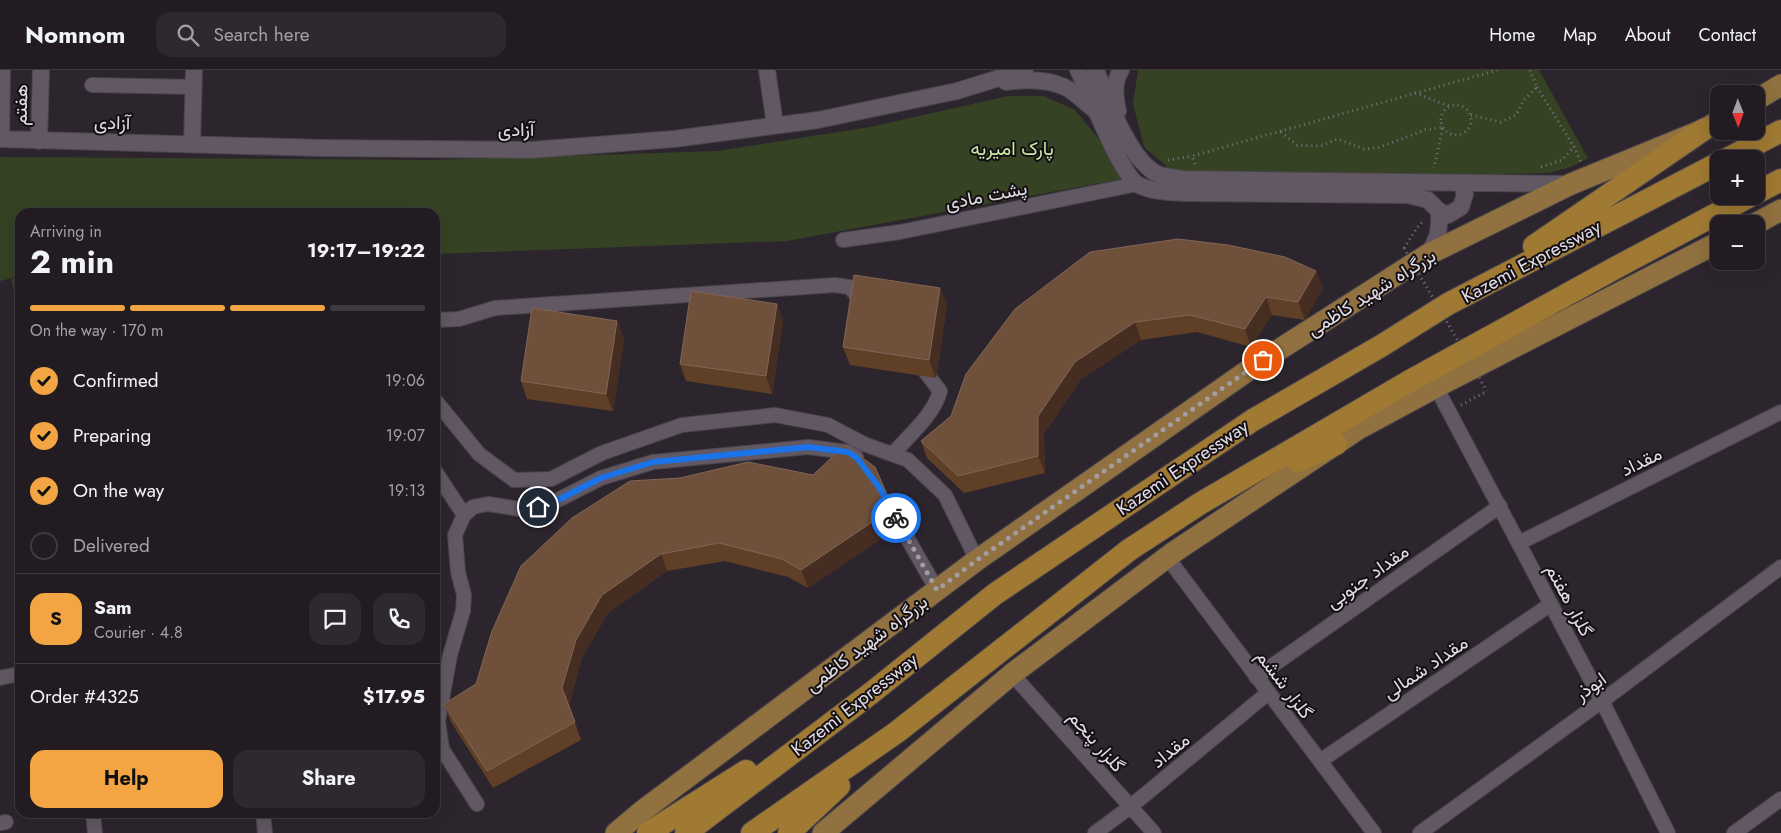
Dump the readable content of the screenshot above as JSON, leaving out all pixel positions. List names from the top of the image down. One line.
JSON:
{"streets":{"highway":["Kazemi Expressway"],"main road":["بزرگراه شهید کاظمی"],"street":["هفتم","آزادی","پشت مادی","مقداد","مقداد جنوبی","گلزار هفتم","مقداد شمالی","گلزار ششم","ابوذر","گلزار پنجم"]},"crossings":[["هفتم","آزادی"],["مقداد","گلزار هفتم"],["مقداد","گلزار ششم"],["مقداد","گلزار پنجم"],["مقداد جنوبی","گلزار هفتم"],["مقداد جنوبی","گلزار ششم"],["گلزار هفتم","مقداد شمالی"],["گلزار هفتم","ابوذر"],["مقداد شمالی","گلزار ششم"]],"parks":["پارک امیریه"],"north":"bottom","page":{"header":"Nomnom","search":"Search here","nav":["Home","Map","About","Contact"],"map_buttons":["+","−"],"heading":["2 min","Arriving in","19:17–19:22"],"panel":["Sam","Courier · 4.8","Order #4325","$17.95"],"bar":"On the way · 170 m","list":[["Confirmed","19:06"],["Preparing","19:07"],["On the way","19:13"],"Delivered"],"round":"S","buttons":["Help","Share"]}}
